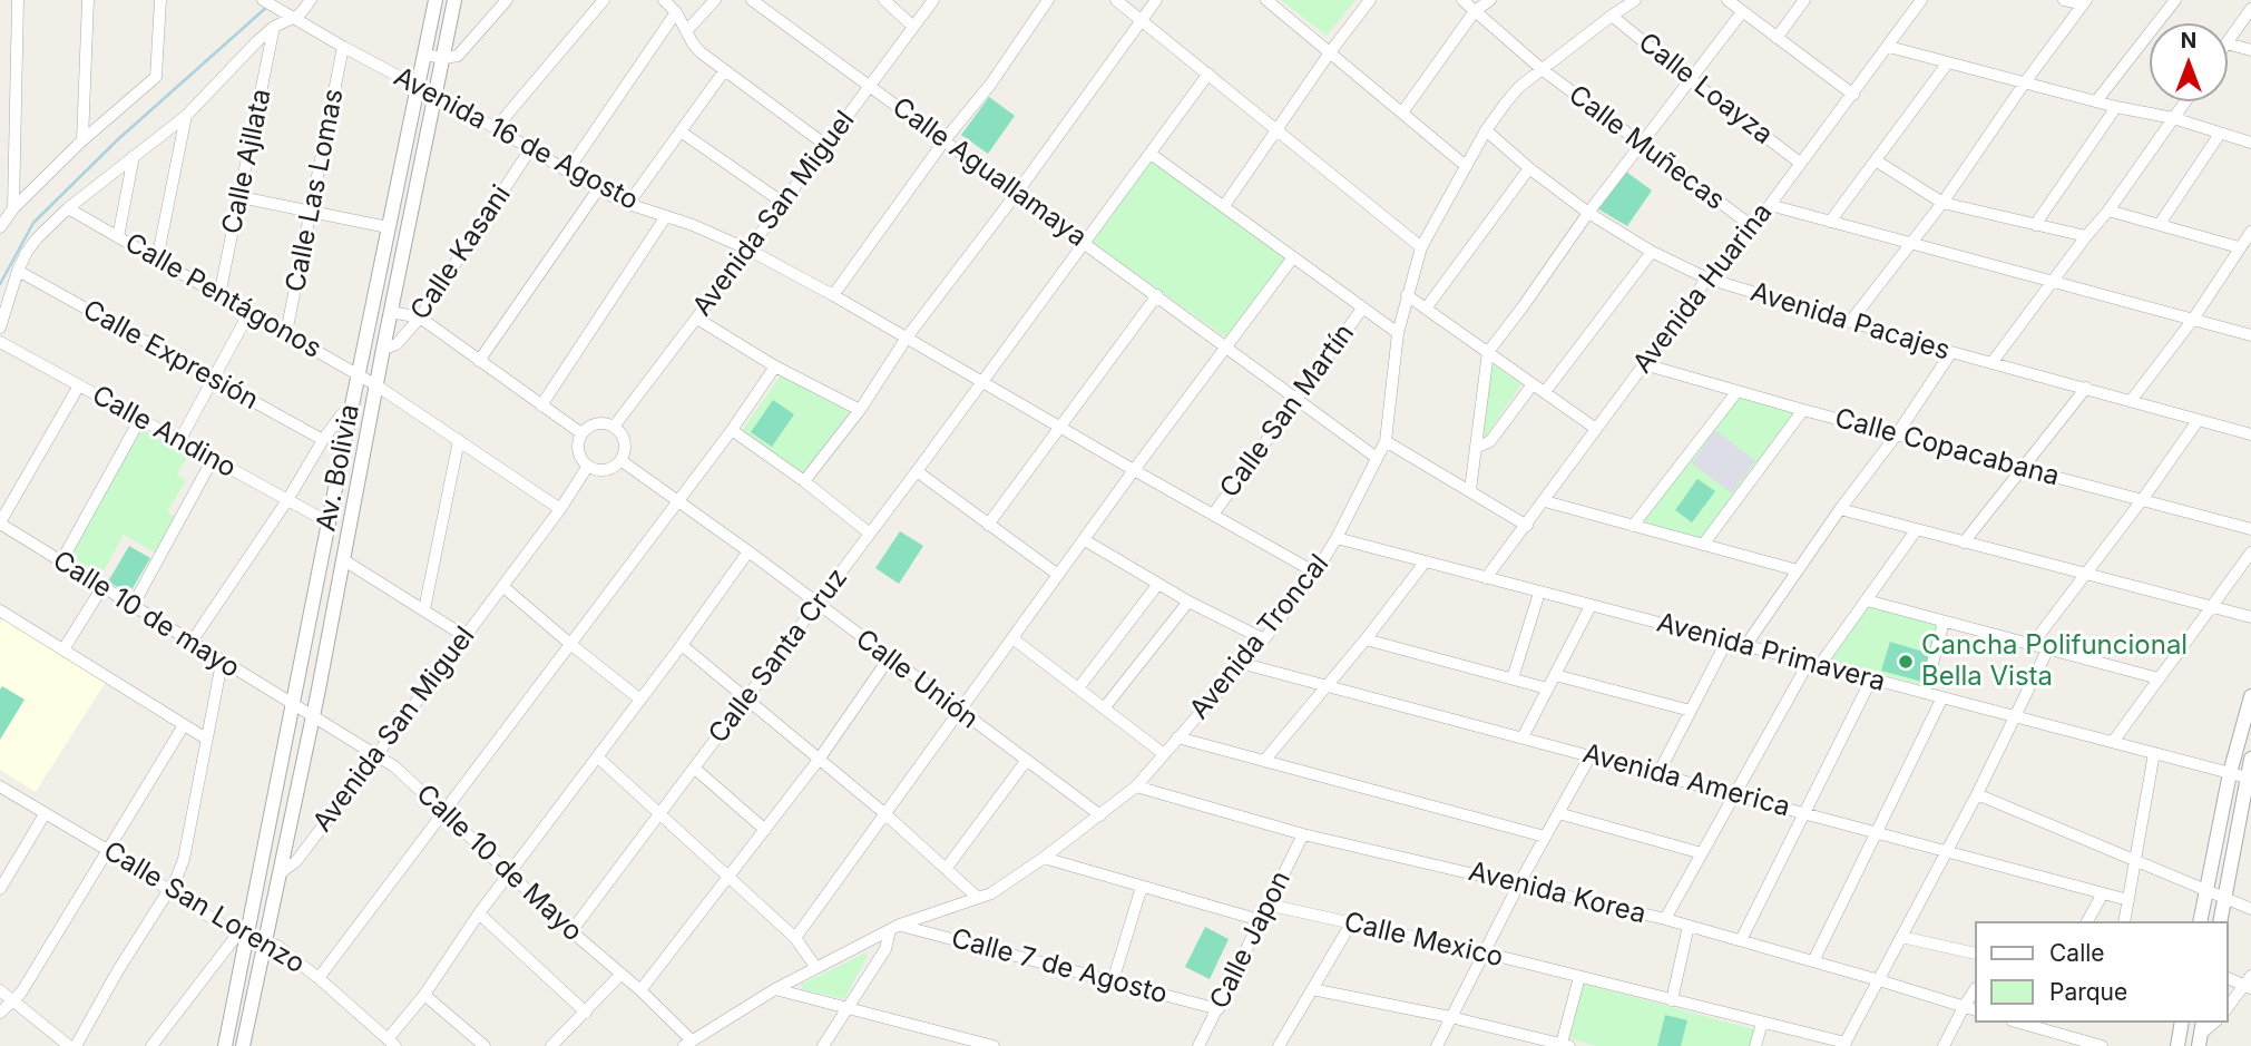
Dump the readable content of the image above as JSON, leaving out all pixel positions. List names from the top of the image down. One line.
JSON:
{"streets":{"street":["Calle Loayza","Avenida 16 de Agosto","Calle Muñecas","Calle Ajllata","Calle Aguallamaya","Calle Las Lomas","Avenida San Miguel","Calle Kasani","Avenida Huarina","Calle Pentágonos","Avenida Pacajes","Calle Expresión","Calle San Martín","Calle Andino","Calle Copacabana","Av. Bolivia","Calle 10 de mayo","Avenida Troncal","Avenida Primavera","Calle Santa Cruz","Calle Unión","Avenida America","Calle 10 de Mayo","Avenida Korea","Calle San Lorenzo","Calle Japon","Calle Mexico","Calle 7 de Agosto"]},"crossings":[["Calle Loayza","Avenida Huarina"],["Calle Loayza","Avenida Troncal"],["Avenida 16 de Agosto","Calle Las Lomas"],["Avenida 16 de Agosto","Avenida San Miguel"],["Avenida 16 de Agosto","Calle Kasani"],["Avenida 16 de Agosto","Calle San Martín"],["Avenida 16 de Agosto","Av. Bolivia"],["Avenida 16 de Agosto","Avenida Troncal"],["Avenida 16 de Agosto","Calle Santa Cruz"],["Calle Muñecas","Avenida Huarina"],["Calle Muñecas","Avenida Troncal"],["Calle Ajllata","Calle Pentágonos"],["Calle Aguallamaya","Avenida San Miguel"],["Calle Aguallamaya","Calle San Martín"],["Calle Aguallamaya","Avenida Troncal"],["Calle Aguallamaya","Calle Santa Cruz"],["Calle Las Lomas","Calle Pentágonos"],["Avenida San Miguel","Calle Pentágonos"],["Avenida San Miguel","Av. Bolivia"],["Avenida San Miguel","Calle Unión"],["Avenida San Miguel","Calle 10 de Mayo"],["Calle Kasani","Av. Bolivia"],["Avenida Huarina","Avenida Pacajes"],["Avenida Huarina","Calle Copacabana"],["Avenida Huarina","Avenida Primavera"],["Calle Pentágonos","Av. Bolivia"],["Avenida Pacajes","Avenida Troncal"],["Calle Andino","Av. Bolivia"],["Av. Bolivia","Calle 10 de mayo"],["Av. Bolivia","Calle 10 de Mayo"],["Av. Bolivia","Calle San Lorenzo"],["Calle 10 de mayo","Calle 10 de Mayo"],["Avenida Troncal","Avenida Primavera"],["Avenida Troncal","Calle Unión"],["Avenida Troncal","Avenida America"],["Avenida Troncal","Calle 10 de Mayo"],["Avenida Troncal","Avenida Korea"],["Avenida Troncal","Calle 7 de Agosto"],["Calle Santa Cruz","Calle Unión"],["Calle Santa Cruz","Calle 10 de Mayo"],["Avenida Korea","Calle Japon"],["Calle Japon","Calle Mexico"],["Calle Japon","Calle 7 de Agosto"]],"places":["Cancha Polifuncional Bella Vista"],"legend":["Calle","Parque"],"north":"top"}
